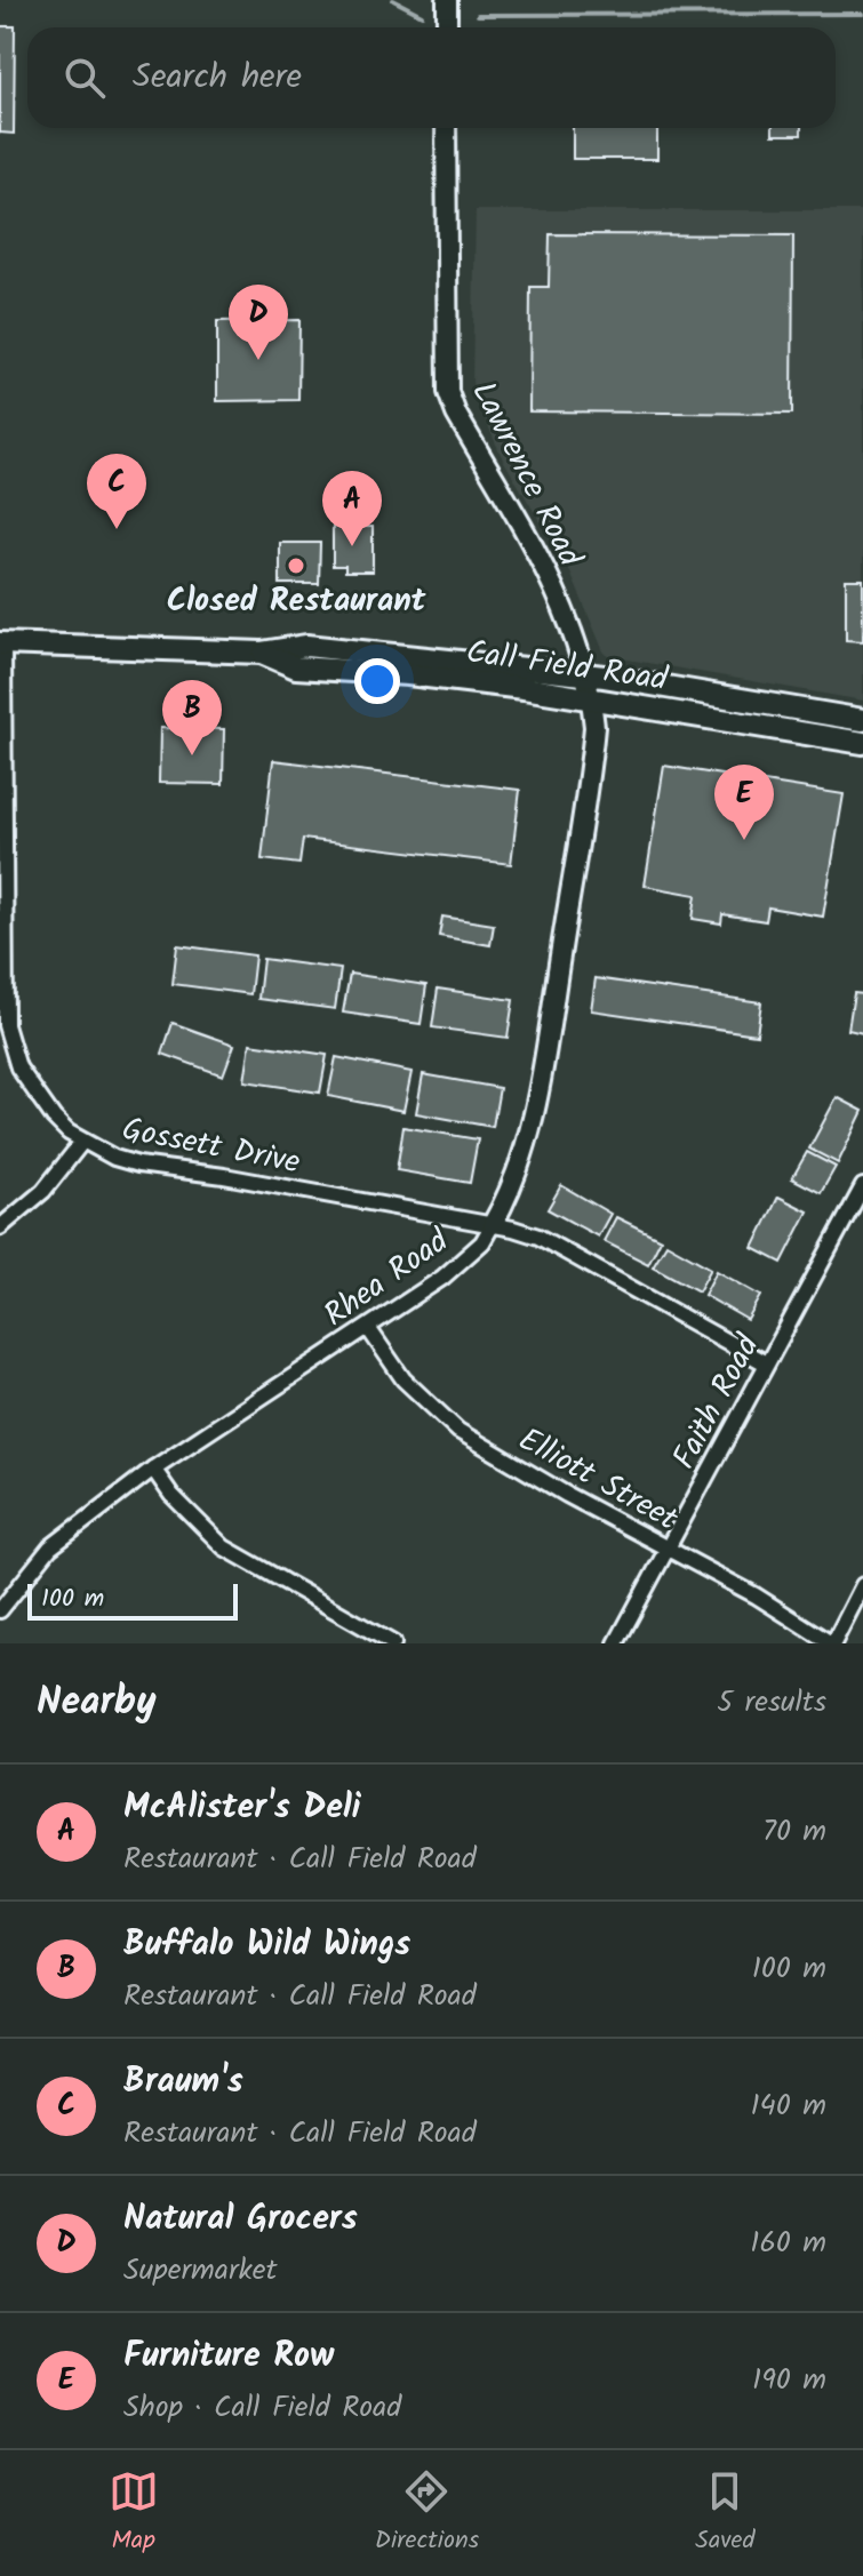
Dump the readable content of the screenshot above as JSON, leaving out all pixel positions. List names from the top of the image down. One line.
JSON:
{"streets":{"main road":["Call Field Road"],"street":["Lawrence Road","Gossett Drive","Rhea Road","Faith Road","Elliott Street"]},"crossings":[["Lawrence Road","Call Field Road"],["Lawrence Road","Rhea Road"],["Call Field Road","Gossett Drive"],["Call Field Road","Rhea Road"],["Gossett Drive","Rhea Road"],["Gossett Drive","Faith Road"],["Rhea Road","Elliott Street"],["Faith Road","Elliott Street"]],"places":["Closed Restaurant"],"scale_bar":"100 m","page":{"search":"Search here","pins":["D","C","A","B","E"],"scale":"100 m","heading":["Nearby","5 results"],"list":[{"mark":"A","name":"McAlister's Deli","note":"Restaurant · Call Field Road","value":"70 m"},{"mark":"B","name":"Buffalo Wild Wings","note":"Restaurant · Call Field Road","value":"100 m"},{"mark":"C","name":"Braum's","note":"Restaurant · Call Field Road","value":"140 m"},{"mark":"D","name":"Natural Grocers","note":"Supermarket","value":"160 m"},{"mark":"E","name":"Furniture Row","note":"Shop · Call Field Road","value":"190 m"}],"nav":["Map","Directions","Saved"]}}
